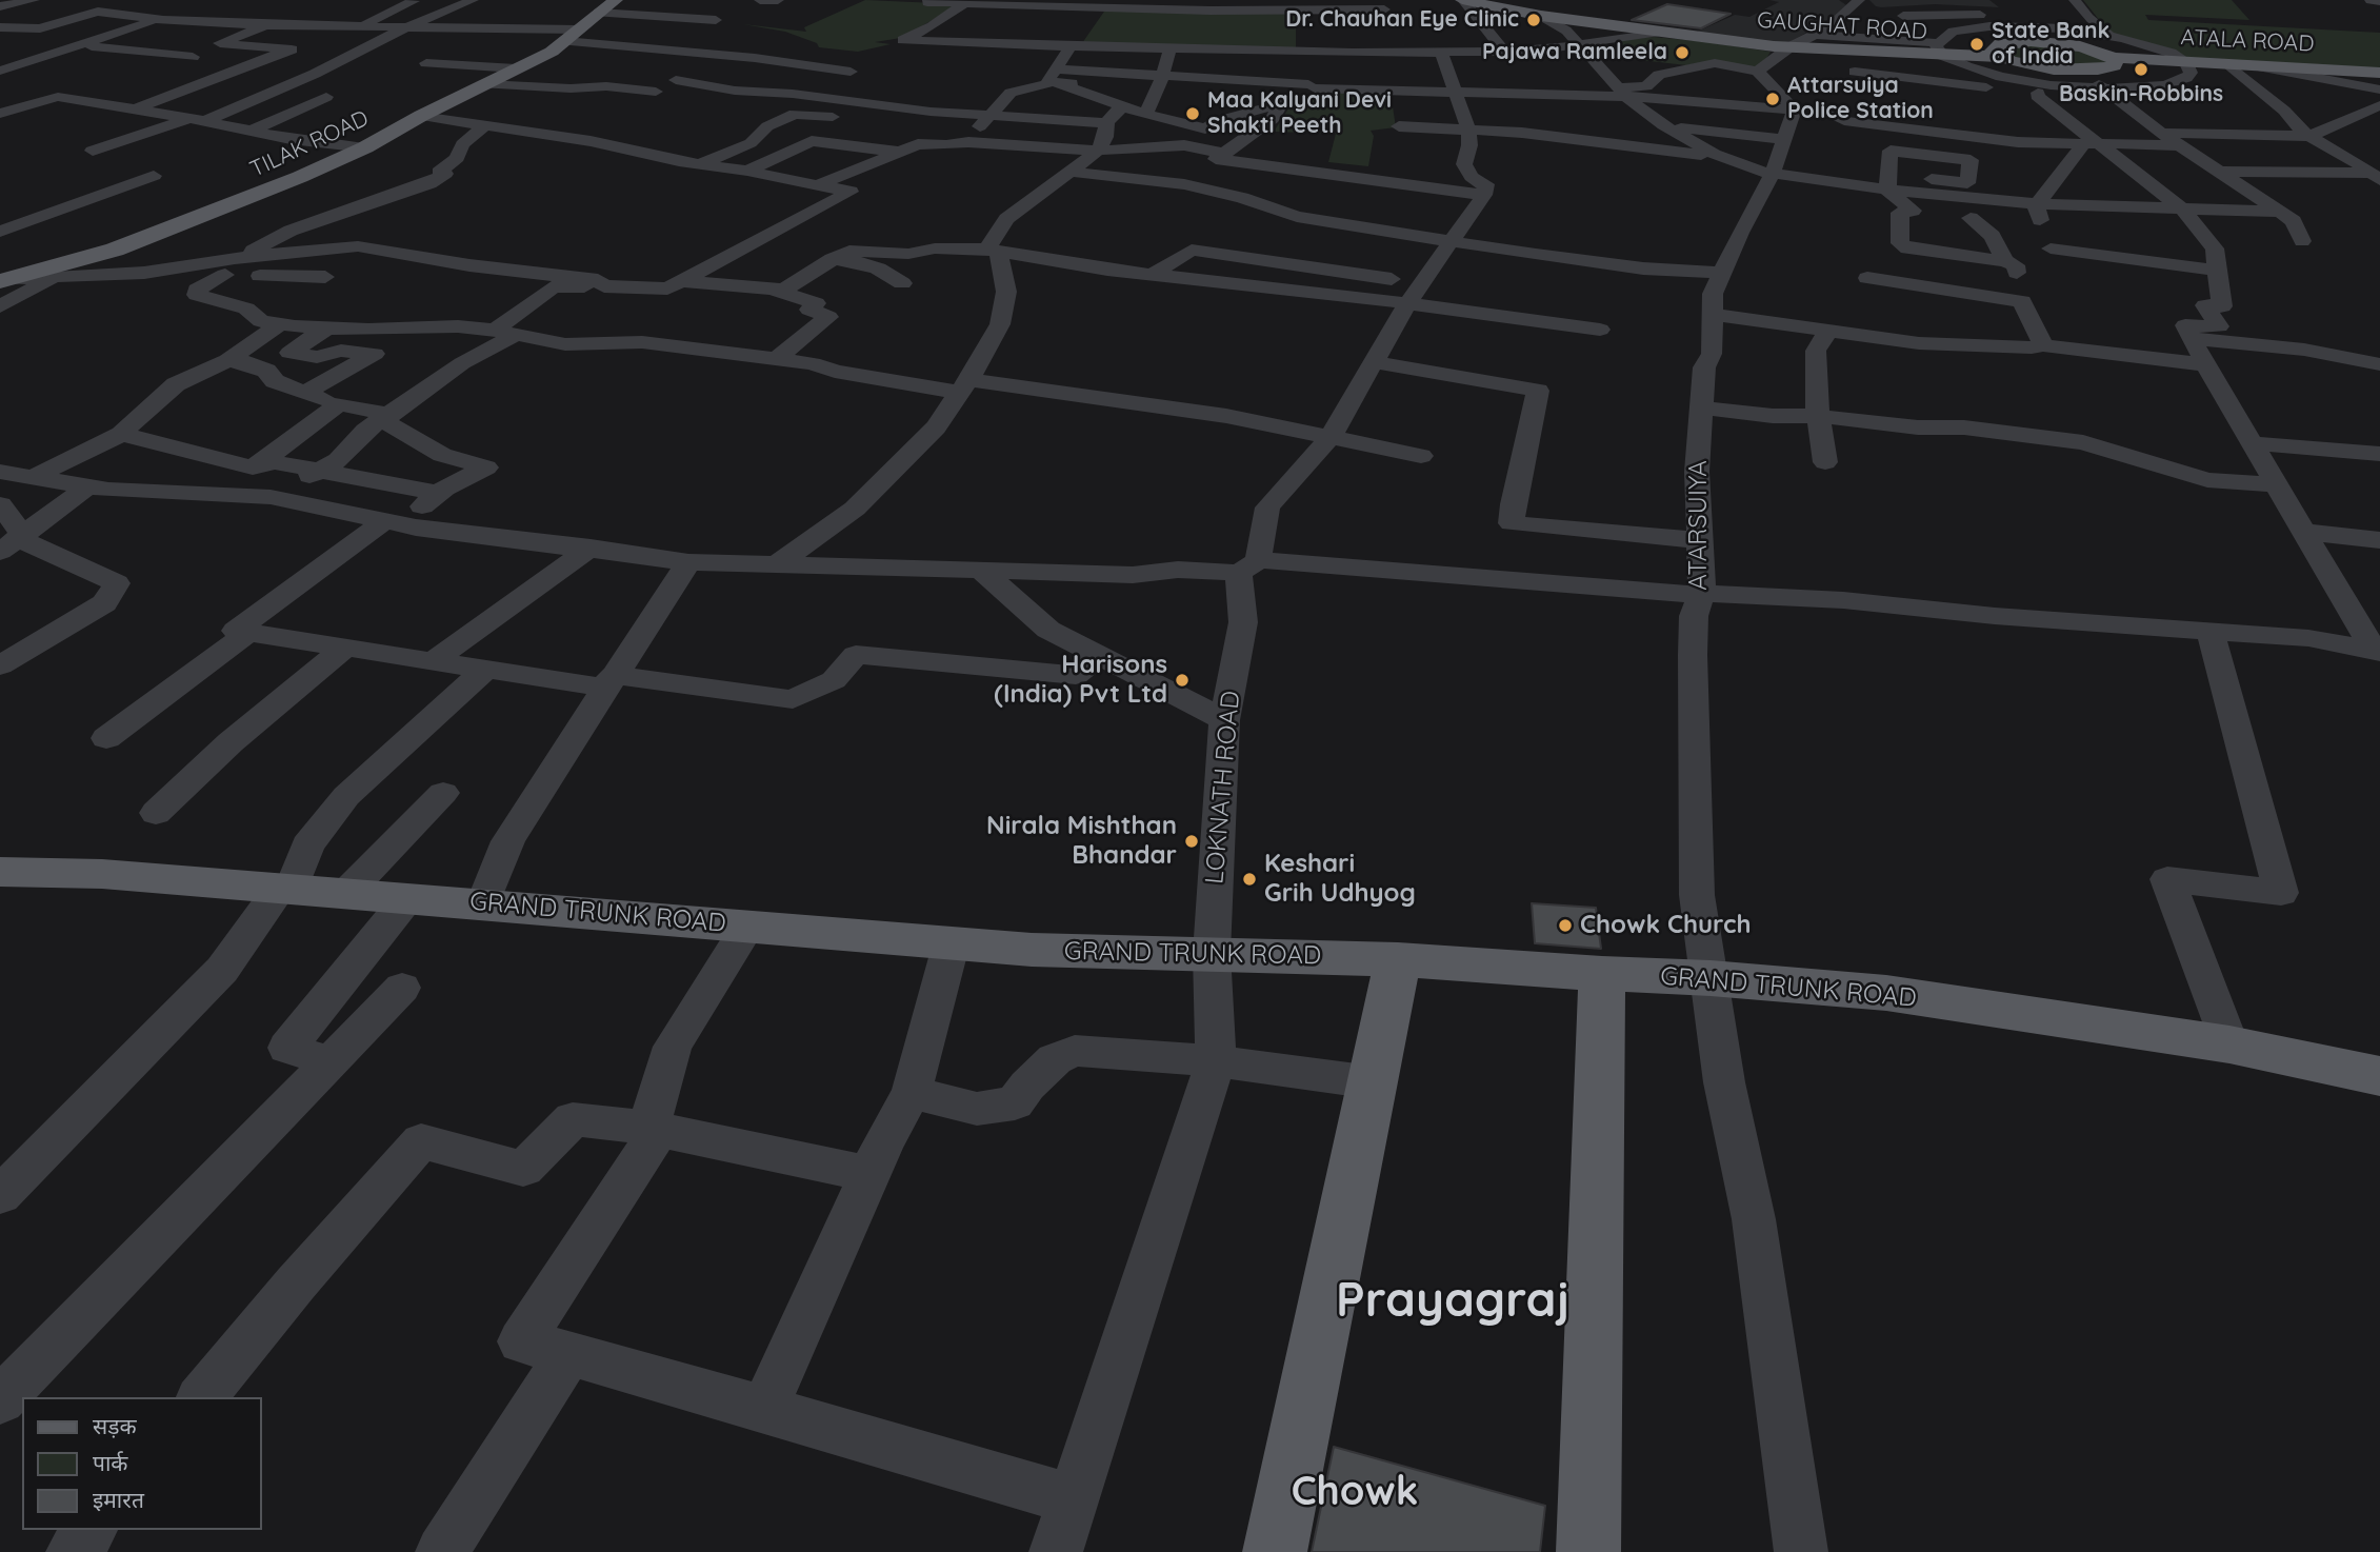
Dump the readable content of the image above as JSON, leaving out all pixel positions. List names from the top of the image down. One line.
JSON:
{"streets":{"main road":["GAUGHAT ROAD","ATALA ROAD","TILAK ROAD","GRAND TRUNK ROAD"],"street":["ATARSUIYA","LOKNATH ROAD"]},"crossings":[["ATARSUIYA","GRAND TRUNK ROAD"],["LOKNATH ROAD","GRAND TRUNK ROAD"]],"districts":["Prayagraj","Chowk"],"places":["Dr. Chauhan Eye Clinic","State Bank of India","Pajawa Ramleela","Baskin-Robbins","Attarsuiya Police Station","Maa Kalyani Devi Shakti Peeth","Harisons (India) Pvt Ltd","Nirala Mishthan Bhandar","Keshari Grih Udhyog","Chowk Church"],"legend":["सड़क","पार्क","इमारत"]}
